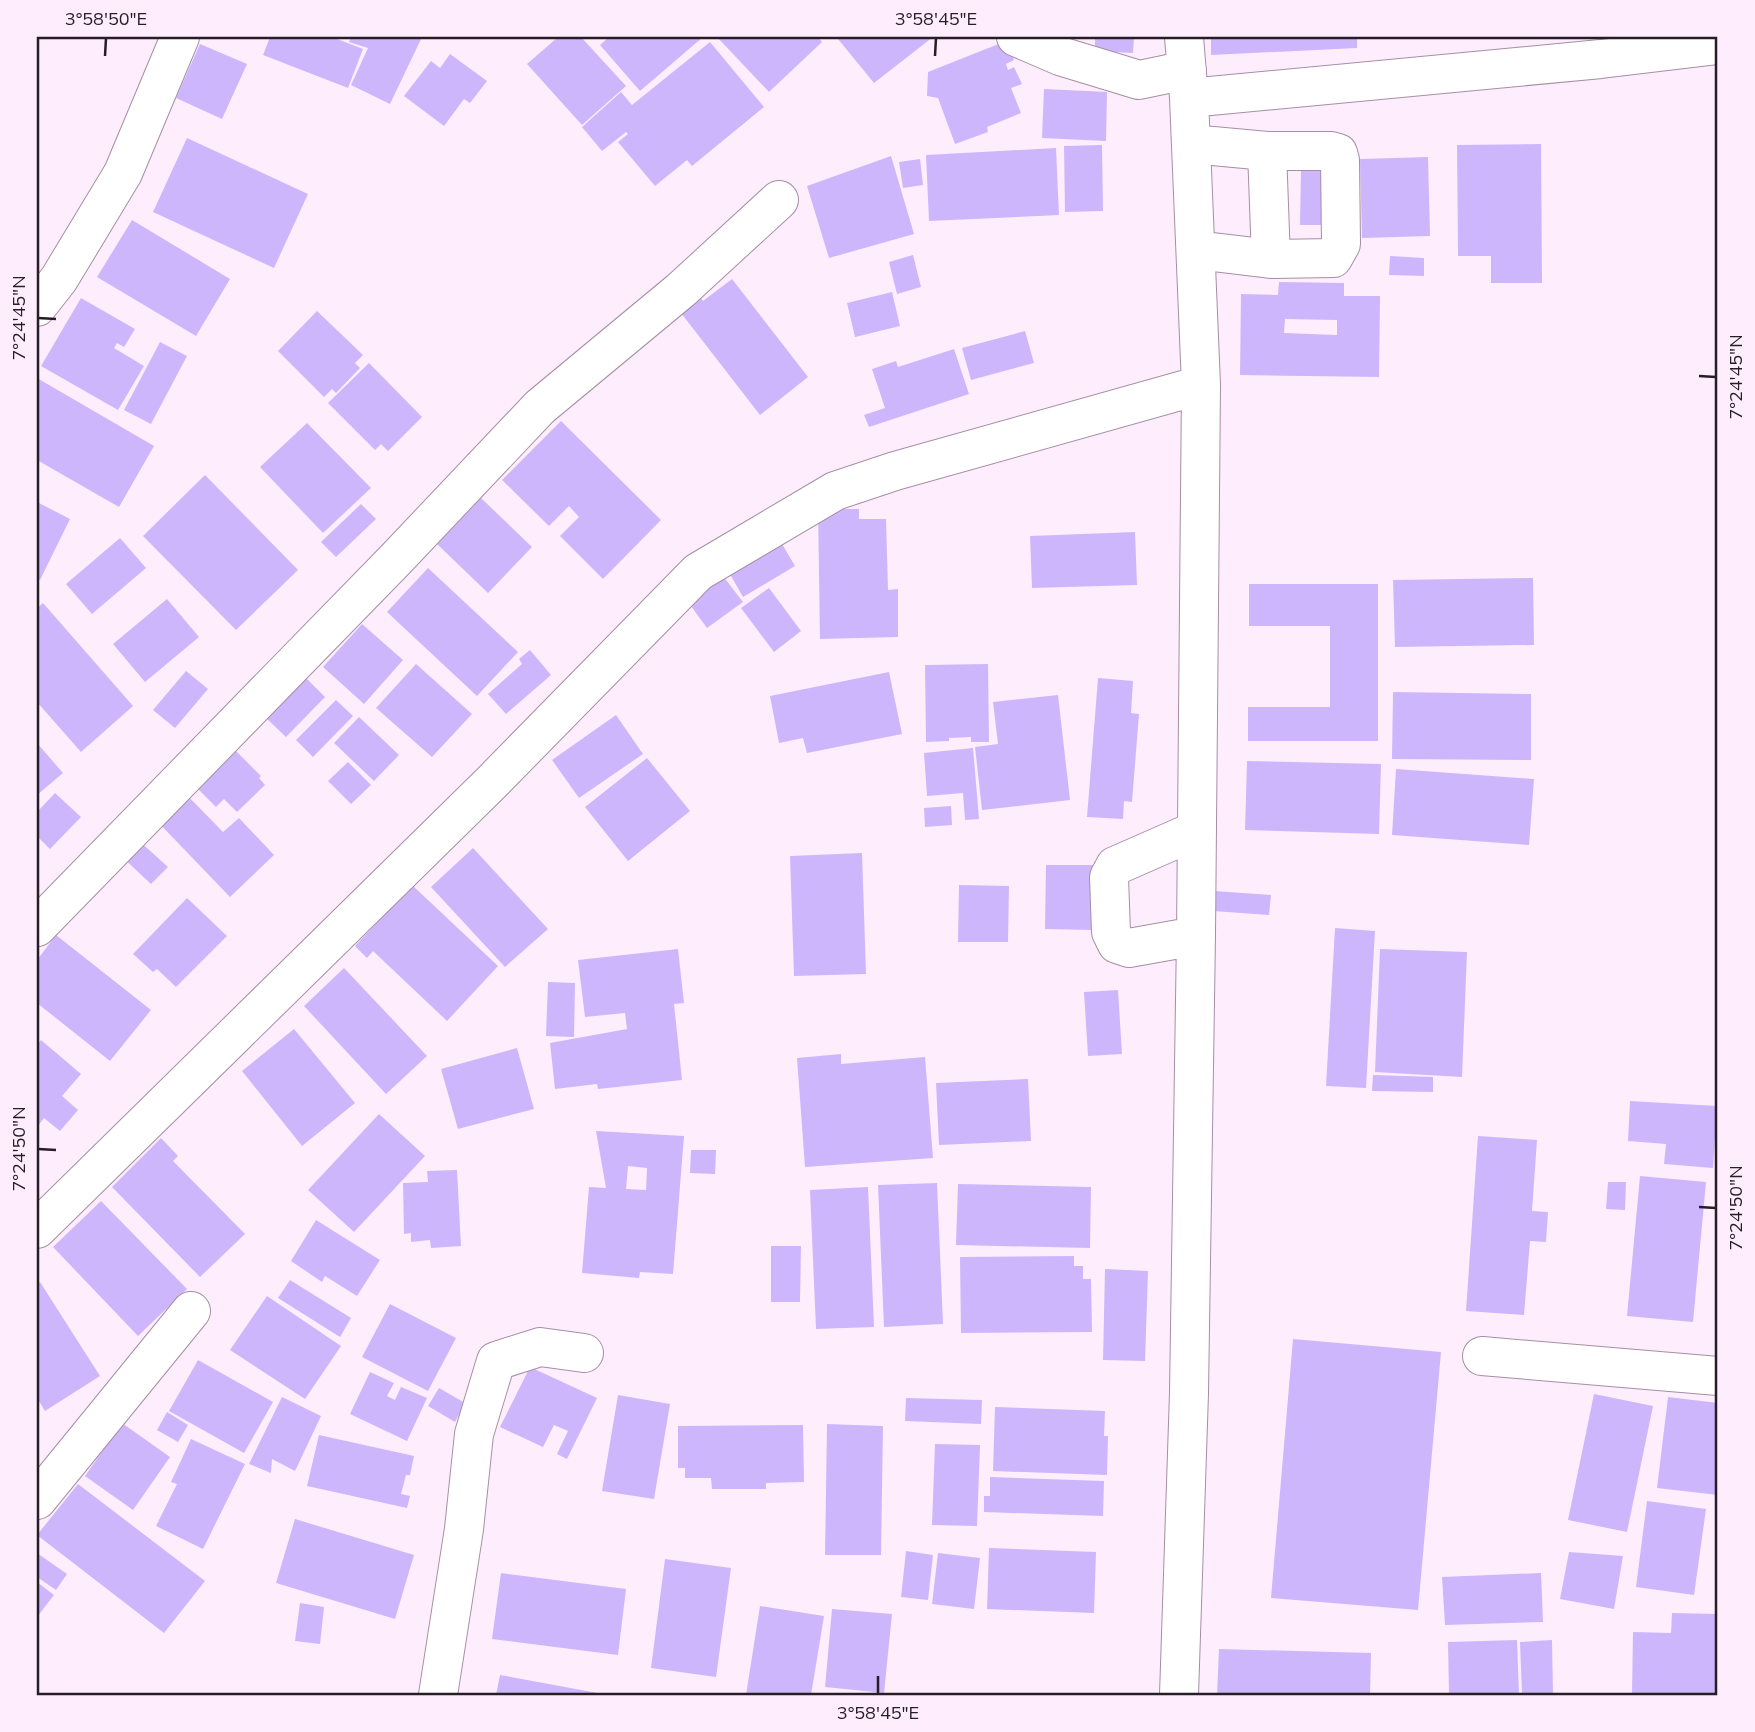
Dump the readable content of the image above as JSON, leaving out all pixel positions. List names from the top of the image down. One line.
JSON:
{"coordinates":["3°58'50\"E","3°58'45\"E","7°24'45\"N","7°24'50\"N"]}
